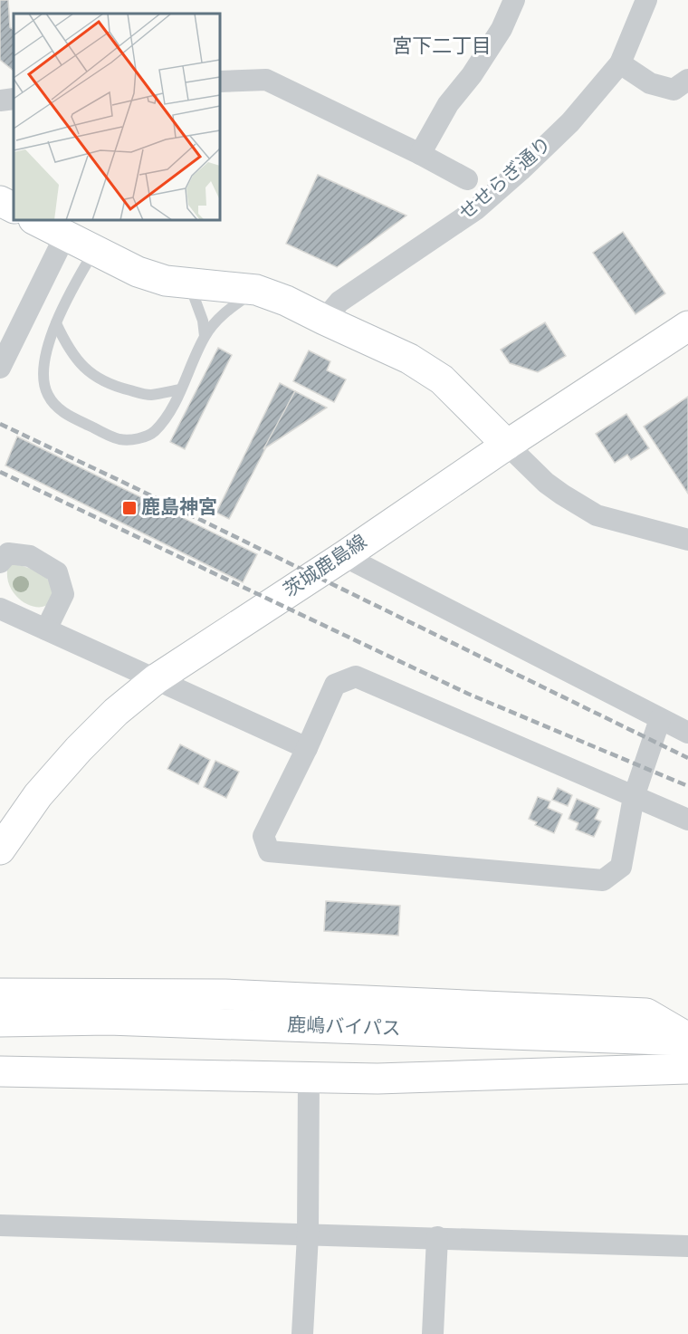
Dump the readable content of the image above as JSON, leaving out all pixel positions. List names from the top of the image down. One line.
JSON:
{"streets":{"main road":["茨城鹿島線","鹿嶋バイパス"],"street":["せせらぎ通り"]},"districts":["宮下二丁目"],"places":{"transit":["鹿島神宮"]}}
